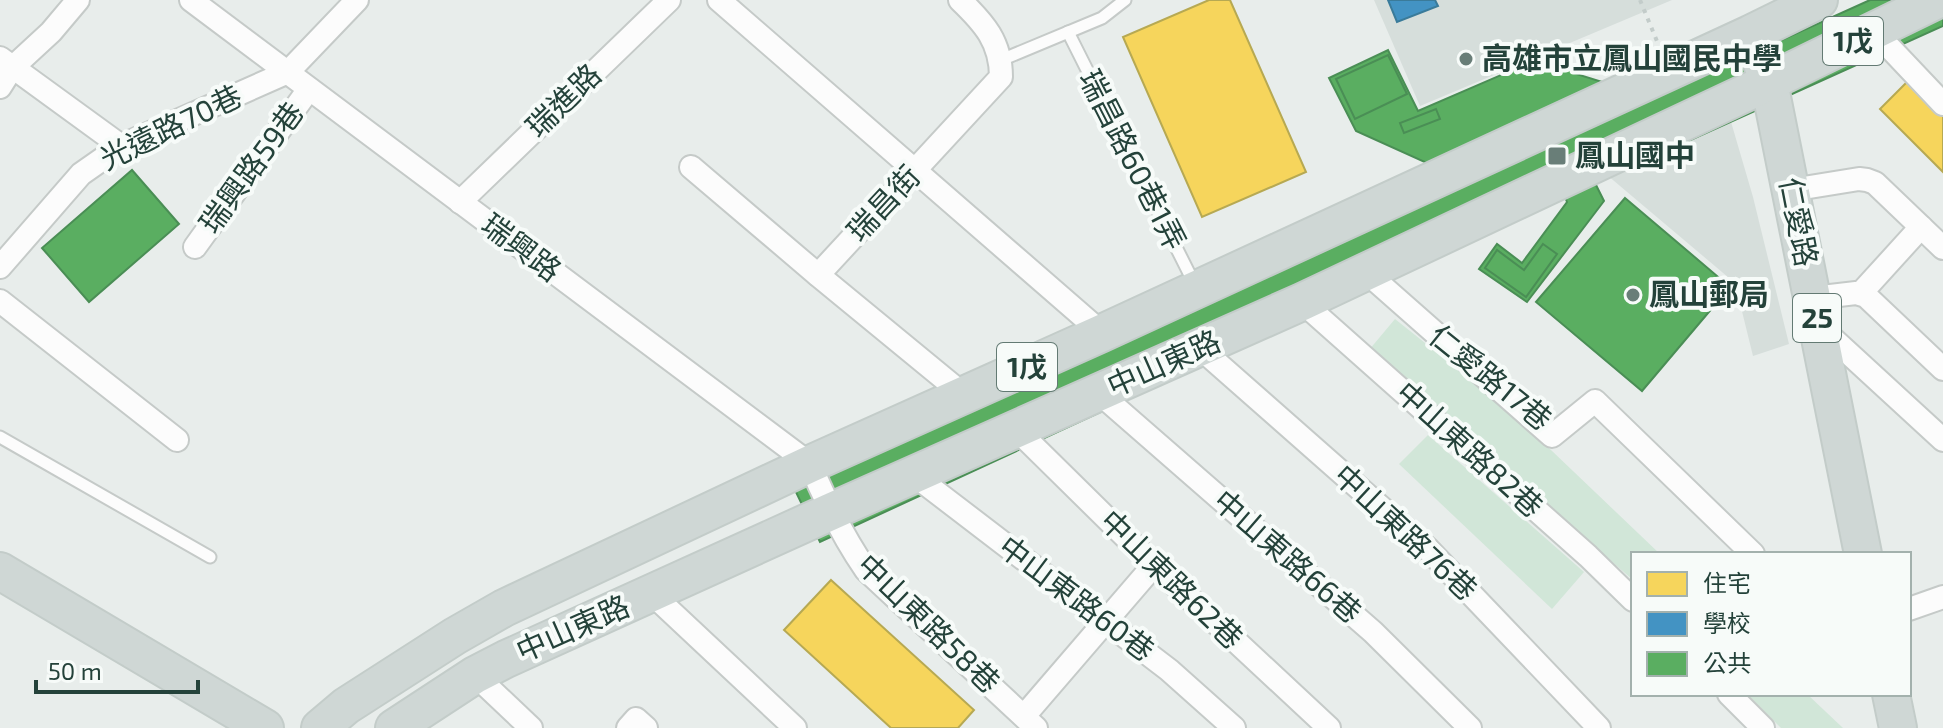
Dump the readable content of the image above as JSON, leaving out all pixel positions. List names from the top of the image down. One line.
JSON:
{"streets":{"main road":["1戊","仁愛路","25","中山東路"],"street":["瑞進路","光遠路70巷","瑞興路59巷","瑞昌街","瑞興路","仁愛路17巷","中山東路82巷","中山東路76巷","中山東路66巷","中山東路62巷","中山東路60巷","中山東路58巷"],"lane":["瑞昌路60巷1弄"]},"crossings":[["瑞進路","瑞興路"],["光遠路70巷","瑞興路"],["瑞昌路60巷1弄","中山東路"],["瑞興路59巷","瑞興路"],["仁愛路","中山東路"],["瑞興路","中山東路"],["中山東路","仁愛路17巷"],["中山東路","中山東路82巷"],["中山東路","中山東路76巷"],["中山東路","中山東路66巷"],["中山東路","中山東路62巷"],["中山東路","中山東路60巷"],["中山東路","中山東路58巷"]],"places":{"other":["高雄市立鳳山國民中學","鳳山郵局"],"transit":["鳳山國中"]},"legend":["住宅","學校","公共"],"scale_bar":"50 m"}
